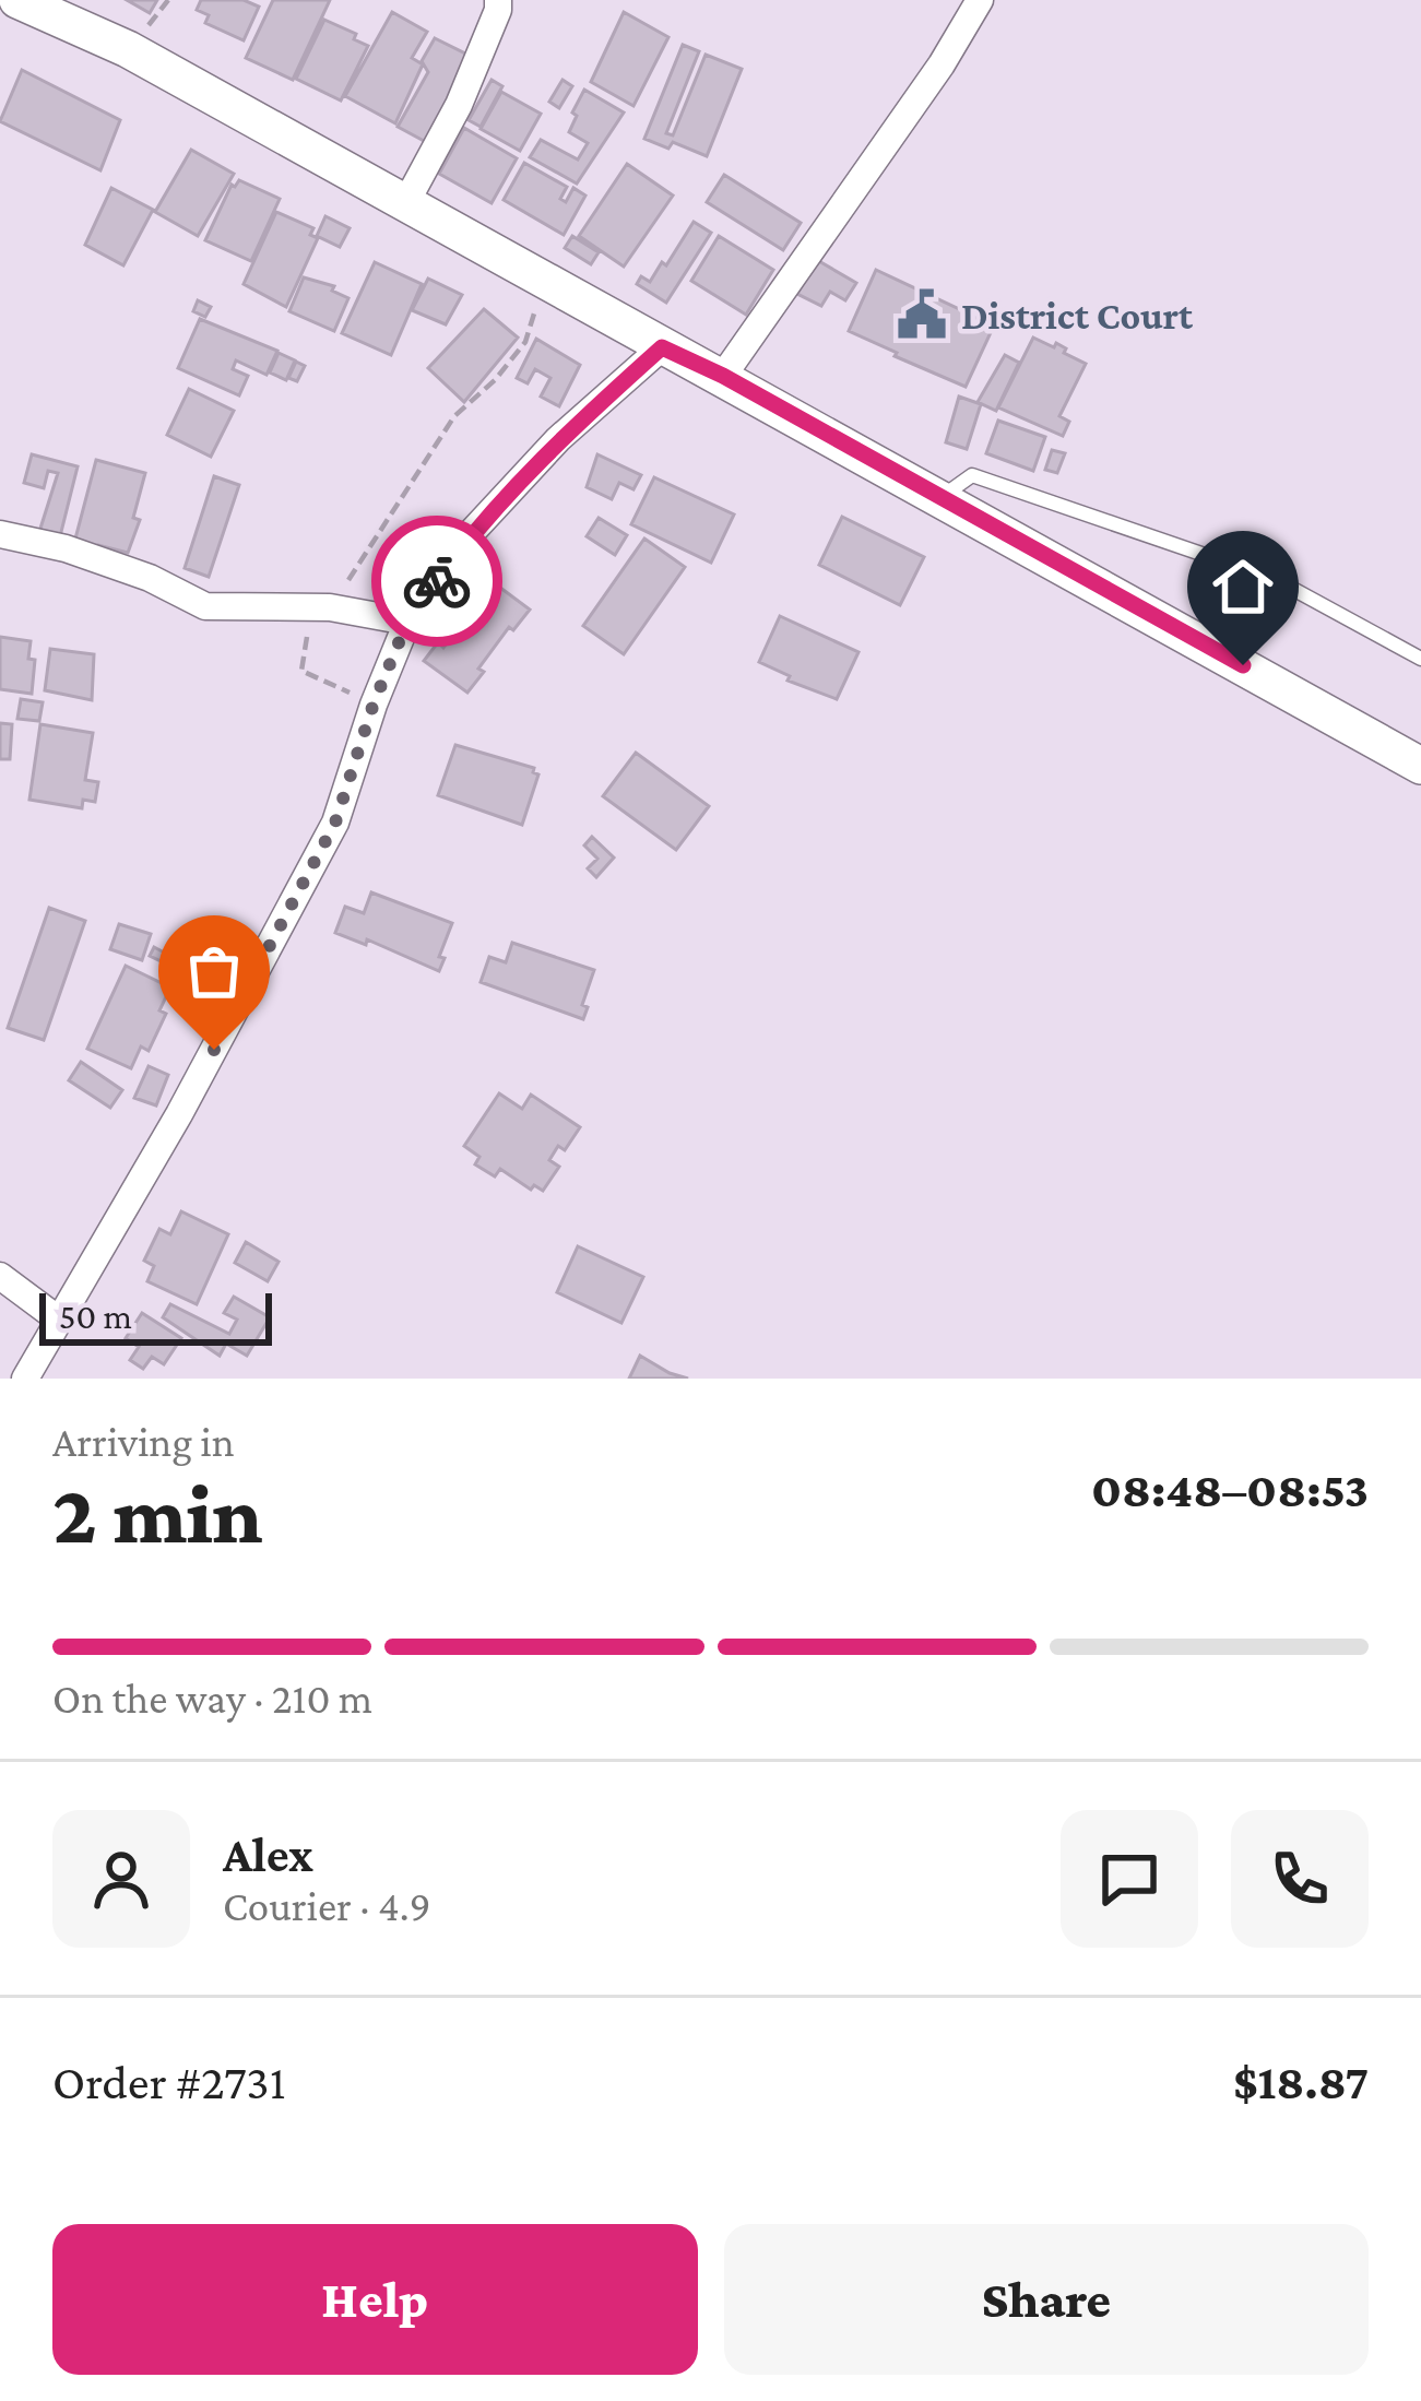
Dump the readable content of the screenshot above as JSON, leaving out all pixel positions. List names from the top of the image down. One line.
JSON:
{"places":{"public building":["District Court"]},"scale_bar":"50 m","page":{"scale":"50 m","heading":["2 min","Arriving in","08:48–08:53"],"panel":["Alex","Courier · 4.9","Order #2731","$18.87"],"bar":"On the way · 210 m","buttons":["Help","Share"]}}
